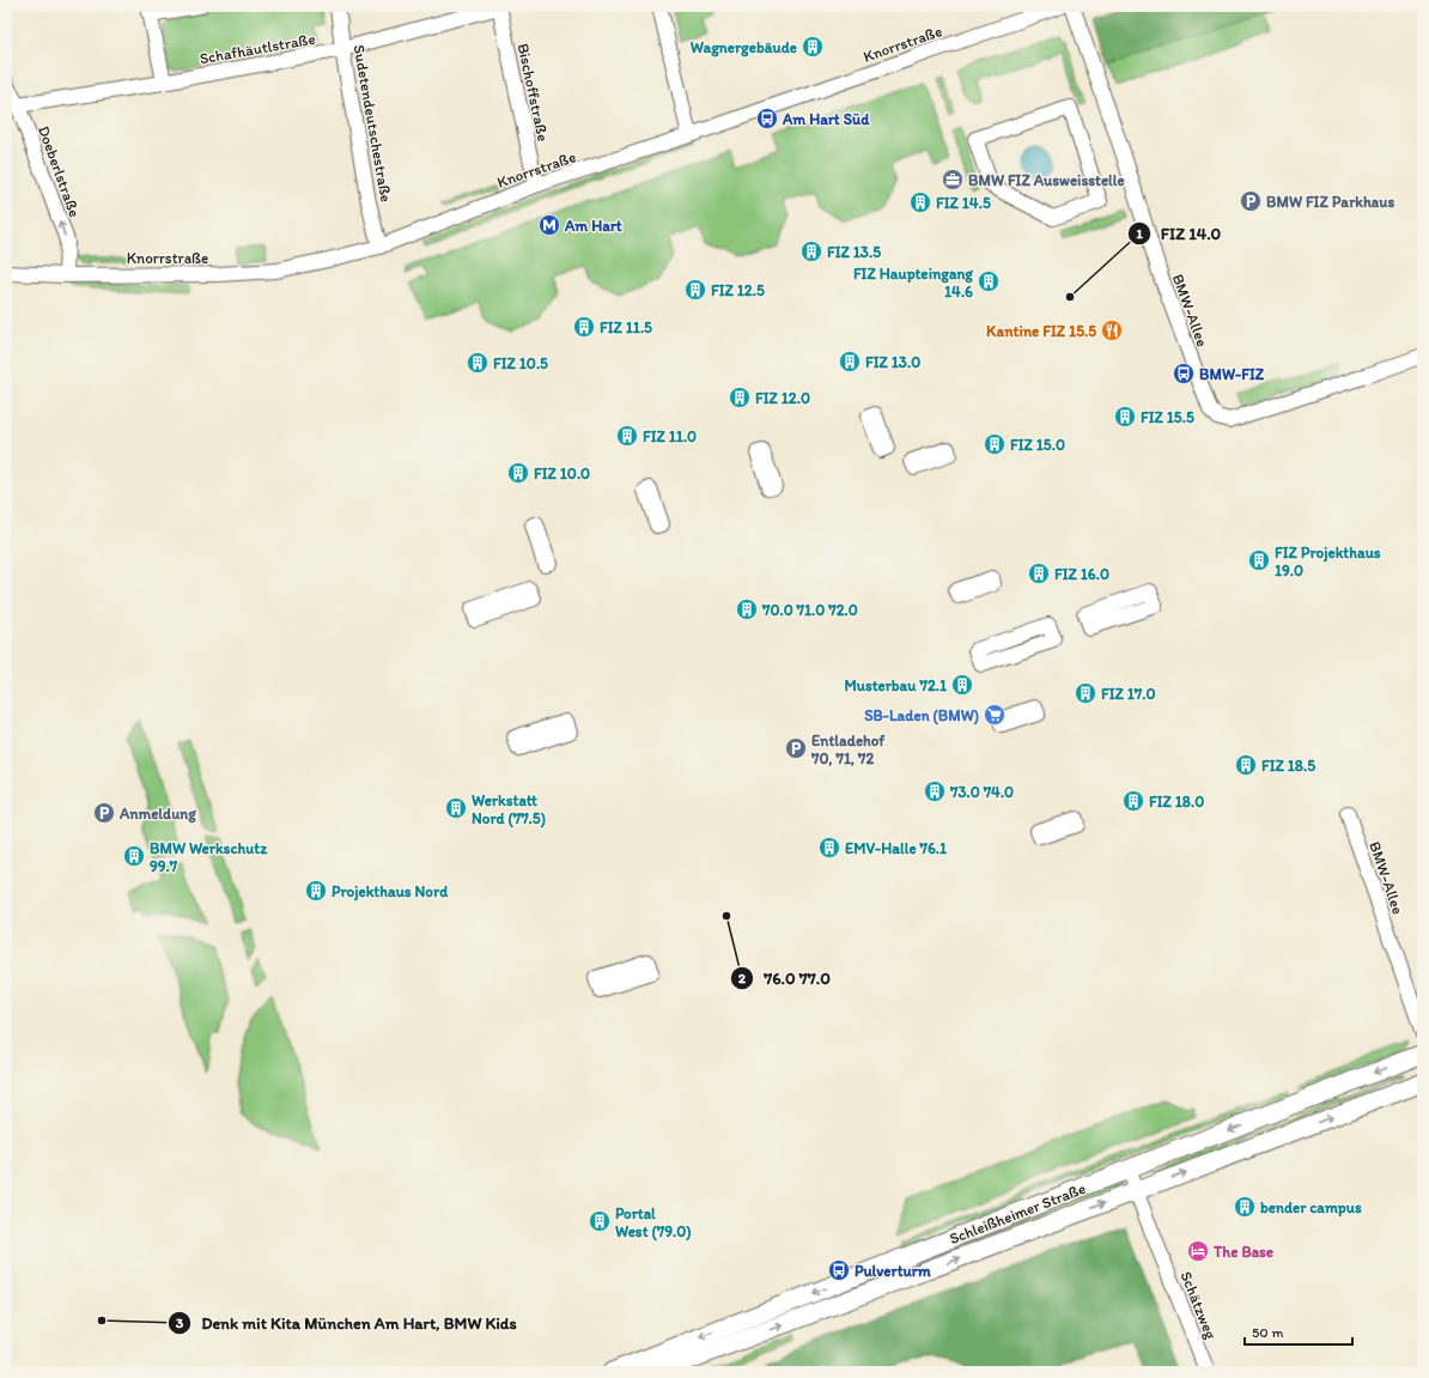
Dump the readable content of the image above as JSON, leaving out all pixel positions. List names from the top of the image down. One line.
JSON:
{"streets":{"main road":["Schleißheimer Straße"],"street":["Knorrstraße","Schafhäutlstraße","Bischoffstraße","Sudetendeutschestraße","Doeberlstraße","BMW-Allee","Schätzweg"]},"crossings":[["Knorrstraße","Bischoffstraße"],["Knorrstraße","Sudetendeutschestraße"],["Knorrstraße","Doeberlstraße"],["Schafhäutlstraße","Bischoffstraße"],["Schafhäutlstraße","Sudetendeutschestraße"],["Schafhäutlstraße","Doeberlstraße"],["Schleißheimer Straße","Schätzweg"]],"one_way":["Doeberlstraße"],"places":{"building":["Wagnergebäude","FIZ 14.5","FIZ 13.5","FIZ Haupteingang 14.6","FIZ 12.5","FIZ 11.5","FIZ 13.0","FIZ 10.5","FIZ 12.0","FIZ 15.5","FIZ 11.0","FIZ 15.0","FIZ 10.0","FIZ Projekthaus 19.0","FIZ 16.0","70.0 71.0 72.0","Musterbau 72.1","FIZ 17.0","FIZ 18.5","73.0 74.0","FIZ 18.0","Werkstatt Nord (77.5)","EMV-Halle 76.1","BMW Werkschutz 99.7","Projekthaus Nord","bender campus","Portal West (79.0)"],"bus stop":["Am Hart Süd","BMW-FIZ","Pulverturm"],"office":["BMW FIZ Ausweisstelle"],"parking":["BMW FIZ Parkhaus","Entladehof 70, 71, 72","Anmeldung"],"metro station":["Am Hart"],"other":["FIZ 14.0","76.0 77.0","Denk mit Kita München Am Hart, BMW Kids"],"restaurant":["Kantine FIZ 15.5"],"supermarket":["SB-Laden (BMW)"],"hotel":["The Base"]},"scale_bar":"50 m"}
